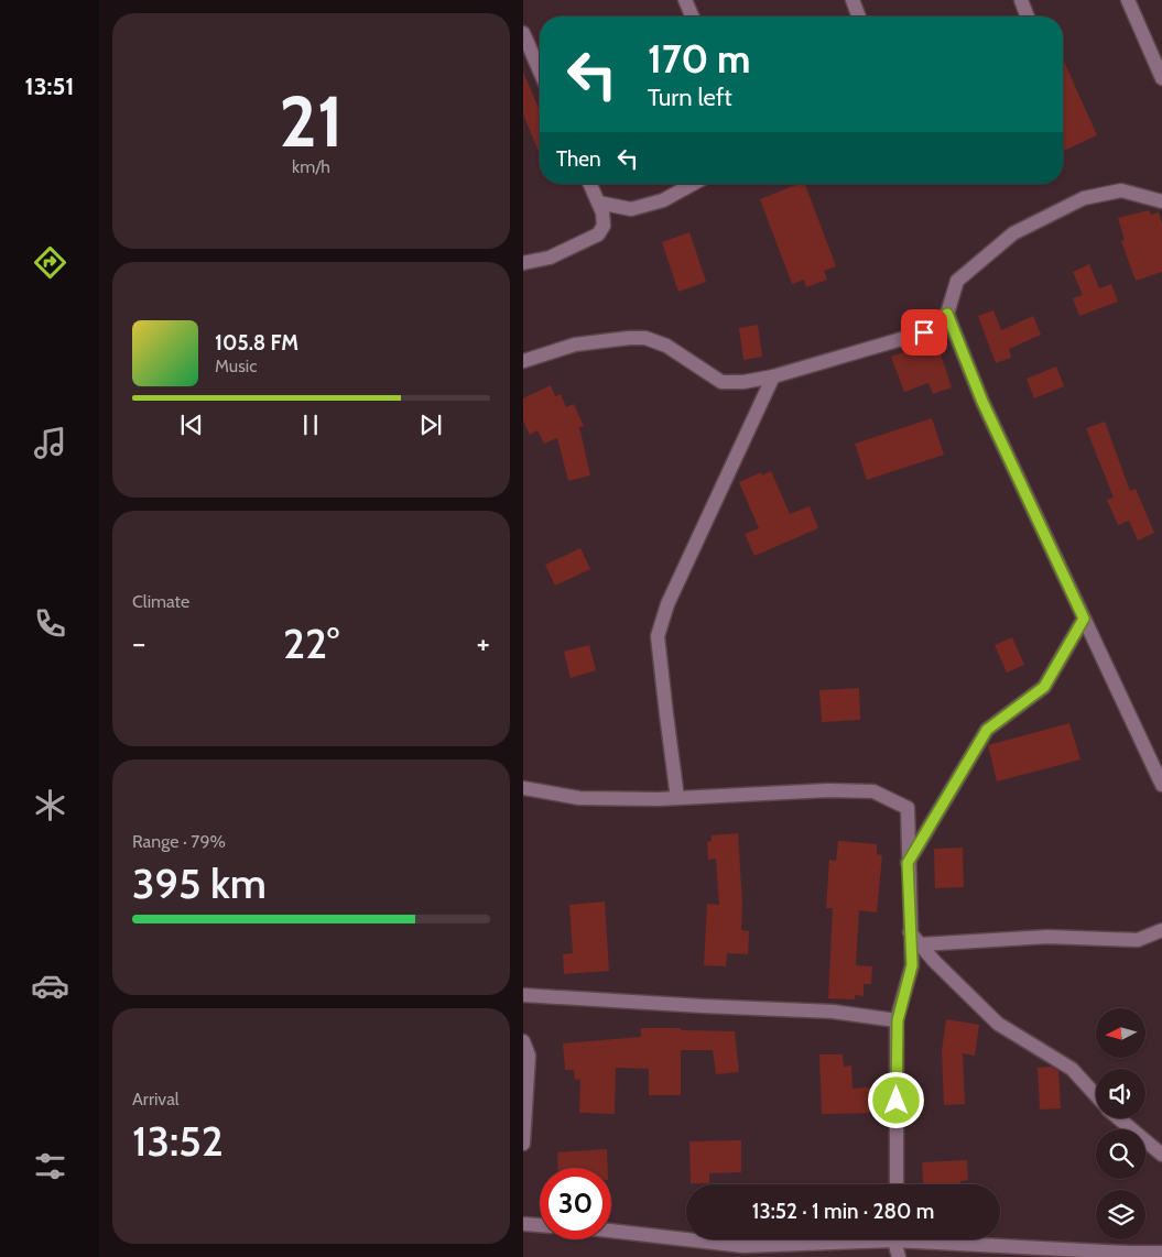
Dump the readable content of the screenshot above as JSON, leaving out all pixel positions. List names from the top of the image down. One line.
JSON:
{"north":"left","page":{"tabs":"13:51","tile":[["21","km/h"],"Climate",["Range · 79%","395 km"],["Arrival","13:52"]],"turn":["170 m","Turn left"],"then":"Then","song":["105.8 FM","Music"],"heat":["−","22°","+"],"limit":"30","trip":"13:52 · 1 min · 280 m"}}
